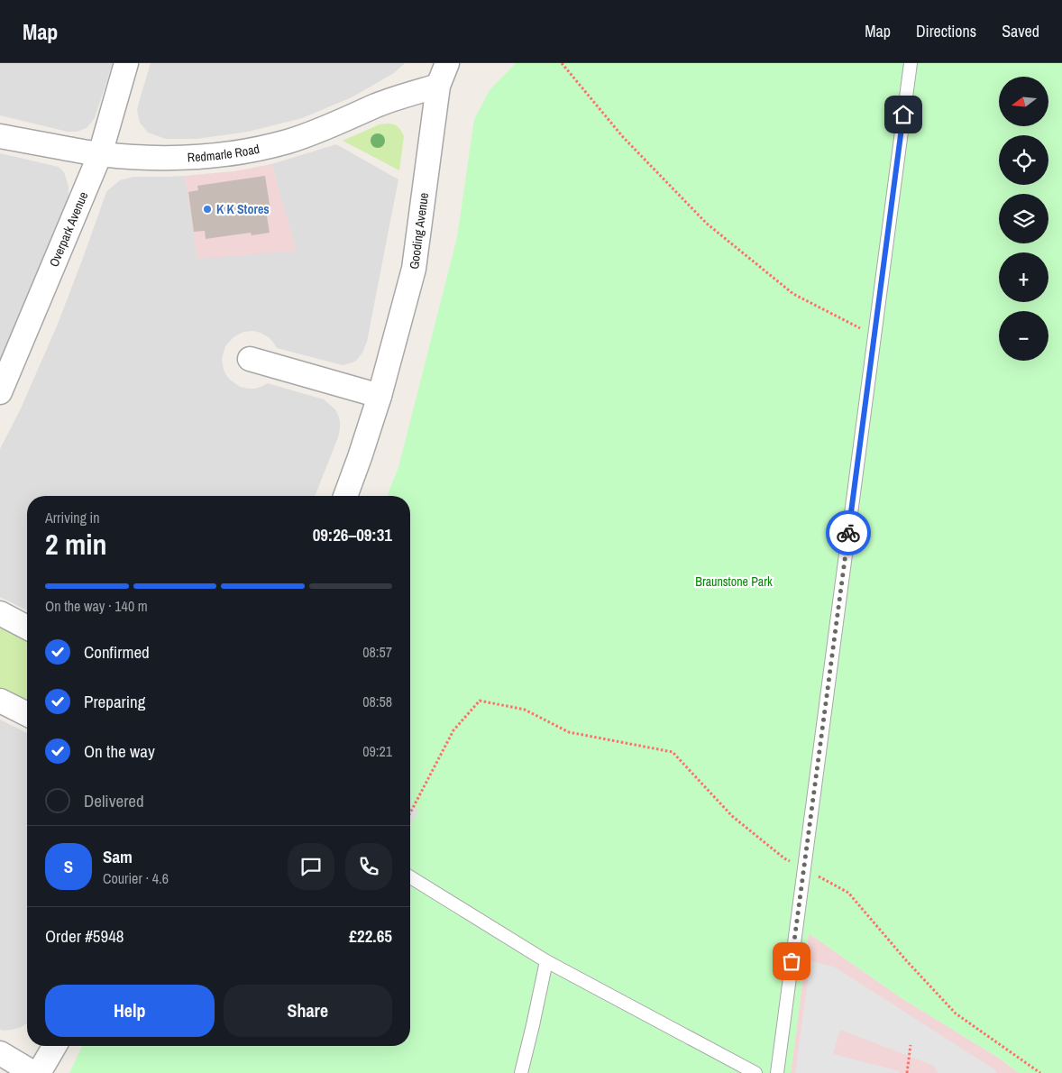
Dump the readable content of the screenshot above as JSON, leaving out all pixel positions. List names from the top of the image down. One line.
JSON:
{"streets":{"street":["Redmarle Road","Overpark Avenue","Gooding Avenue"]},"crossings":[["Redmarle Road","Overpark Avenue"],["Redmarle Road","Gooding Avenue"]],"parks":["Braunstone Park"],"places":["K K Stores"],"north":"left","page":{"header":"Map","nav":["Map","Directions","Saved"],"map_buttons":["+","−"],"heading":["2 min","Arriving in","09:26–09:31"],"panel":["Sam","Courier · 4.6","Order #5948","£22.65"],"bar":"On the way · 140 m","list":[["Confirmed","08:57"],["Preparing","08:58"],["On the way","09:21"],"Delivered"],"round":"S","buttons":["Help","Share"]}}
